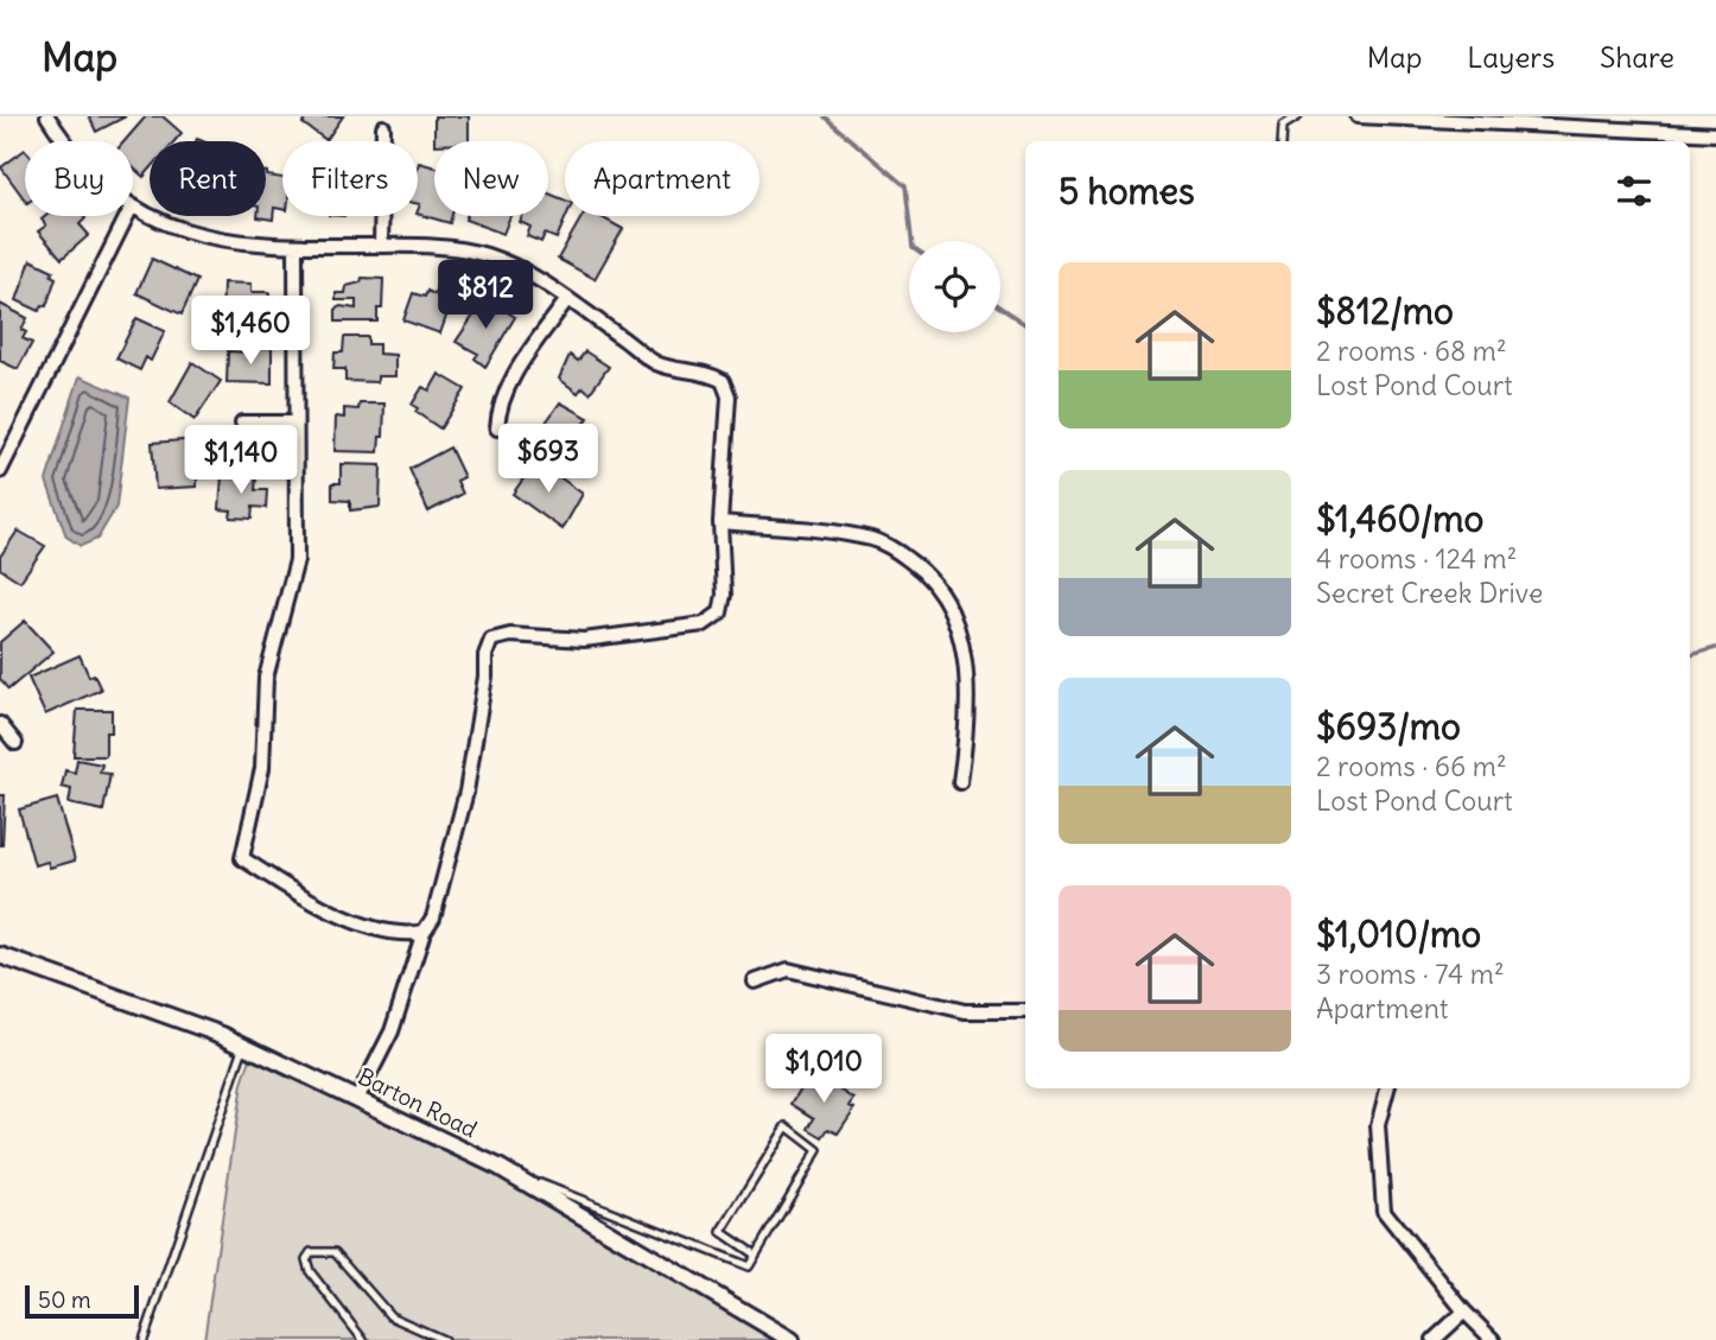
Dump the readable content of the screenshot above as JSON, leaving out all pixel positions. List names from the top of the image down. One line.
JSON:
{"streets":{"street":["Barton Road"]},"scale_bar":"50 m","page":{"header":"Map","nav":["Map","Layers","Share"],"chip":["Buy","Rent","Filters","New","Apartment"],"heading":"5 homes","list":[{"name":"$812/mo","note":"2 rooms · 68 m² · Lost Pond Court"},{"name":"$1,460/mo","note":"4 rooms · 124 m² · Secret Creek Drive"},{"name":"$693/mo","note":"2 rooms · 66 m² · Lost Pond Court"},{"name":"$1,010/mo","note":"3 rooms · 74 m² · Apartment"}],"price":["$812","$1,460","$693","$1,140","$1,010"],"scale":"50 m"}}
